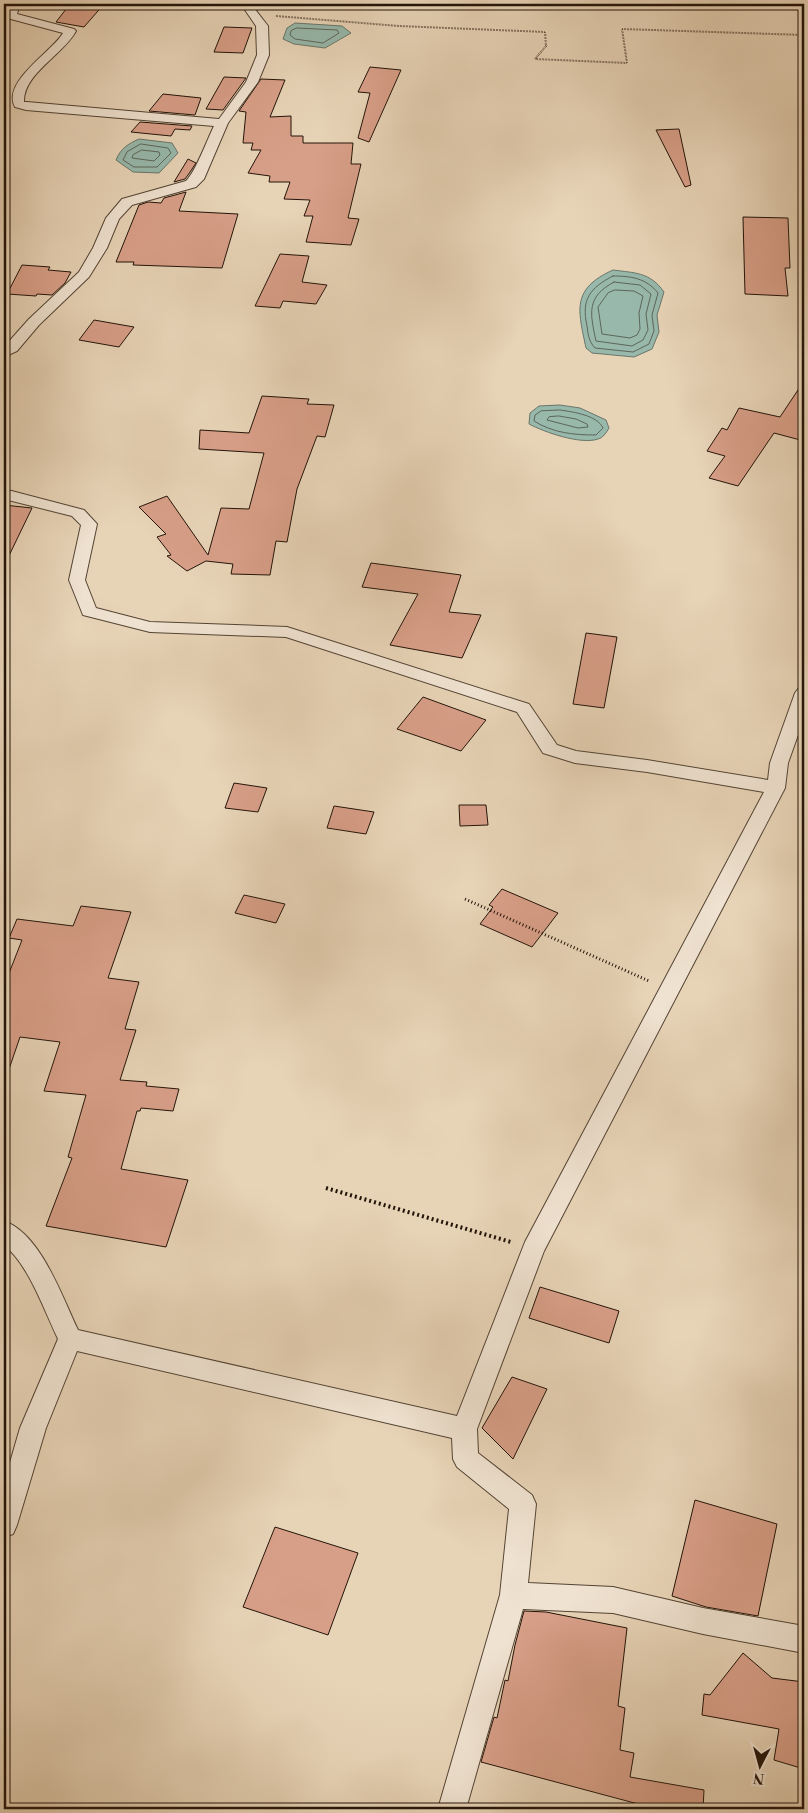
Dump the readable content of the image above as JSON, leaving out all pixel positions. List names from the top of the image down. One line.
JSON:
{"north":"bottom"}
